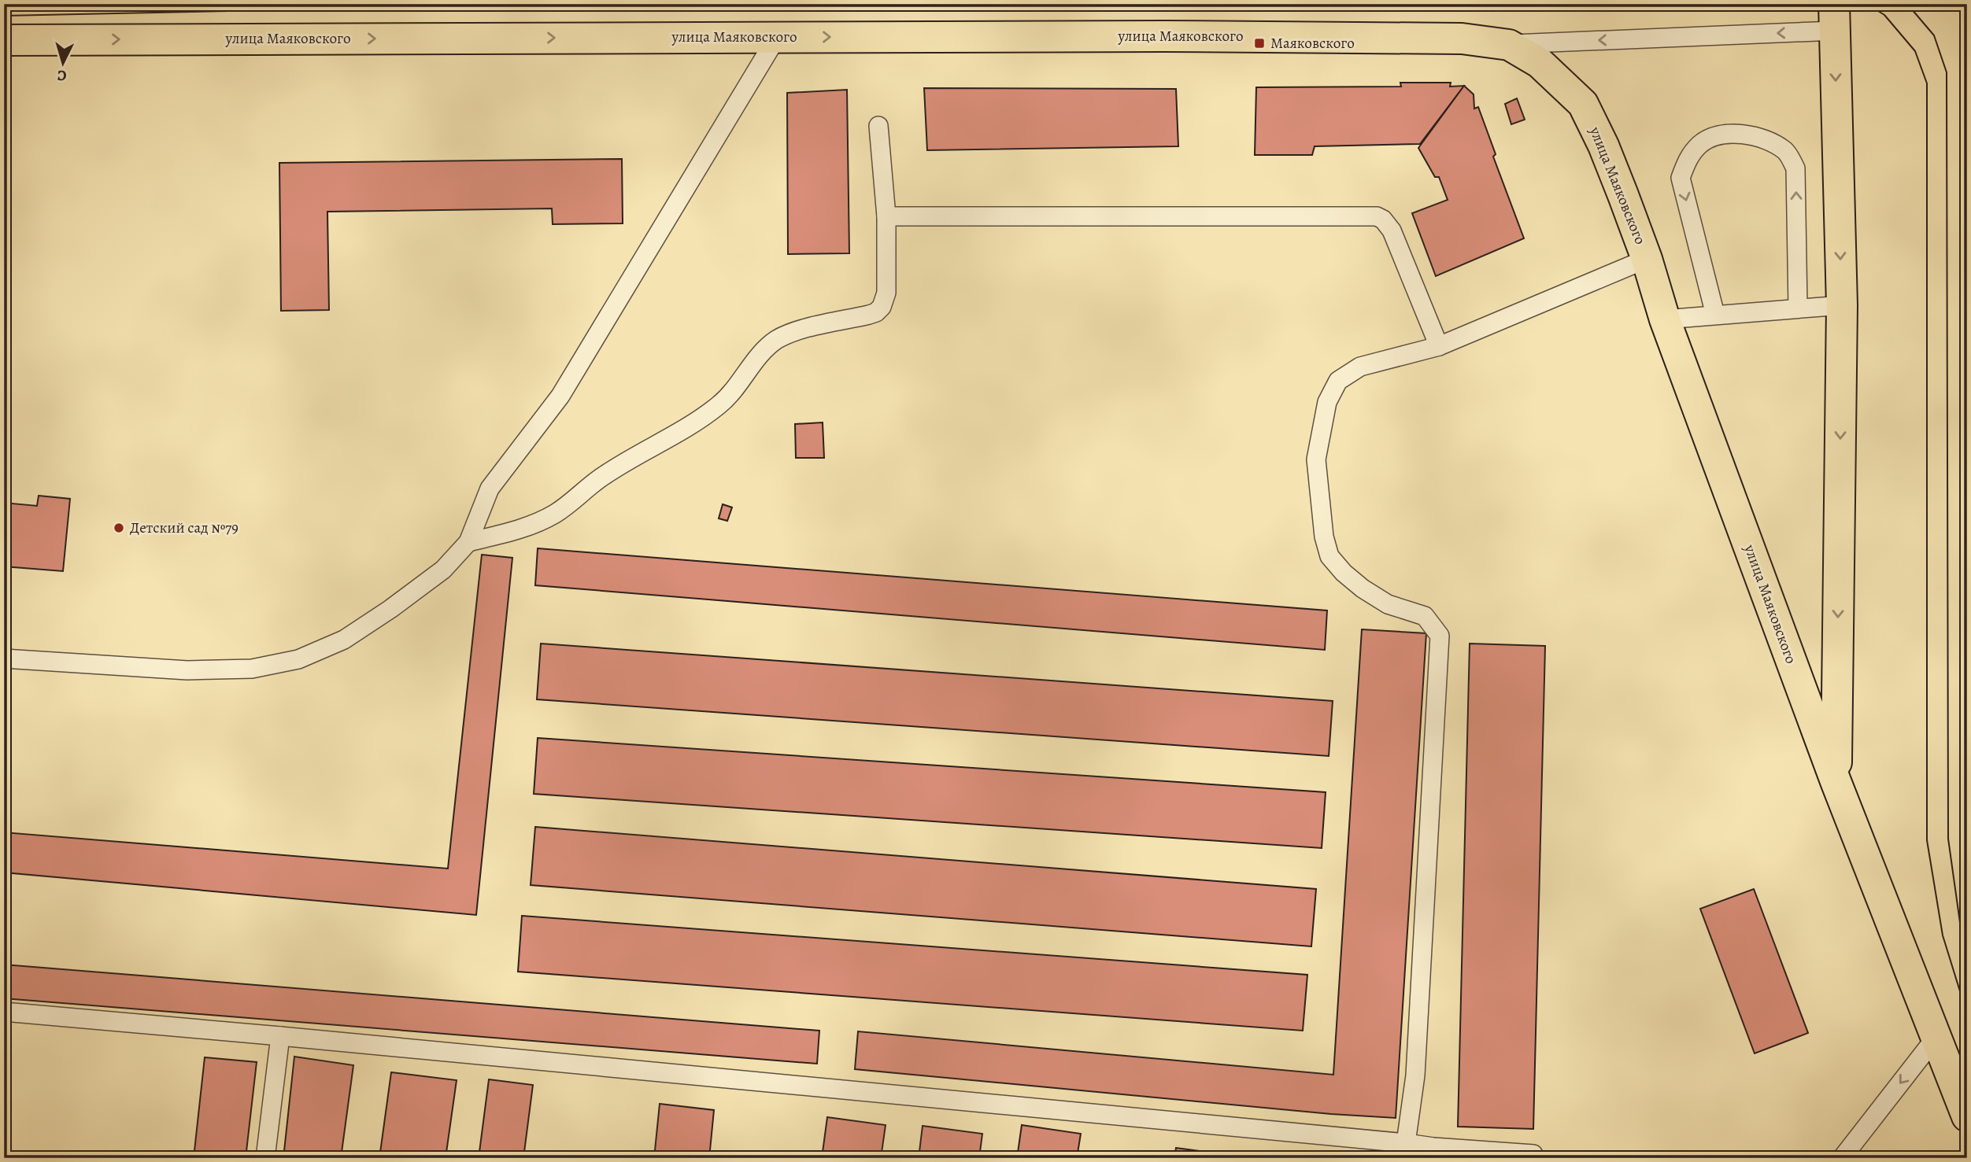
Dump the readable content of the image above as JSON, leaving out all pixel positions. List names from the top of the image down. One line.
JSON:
{"streets":{"main road":["улица Маяковского"]},"one_way":["улица Маяковского"],"places":{"transit":["Маяковского"],"other":["Детский сад №79"]},"north":"bottom"}
